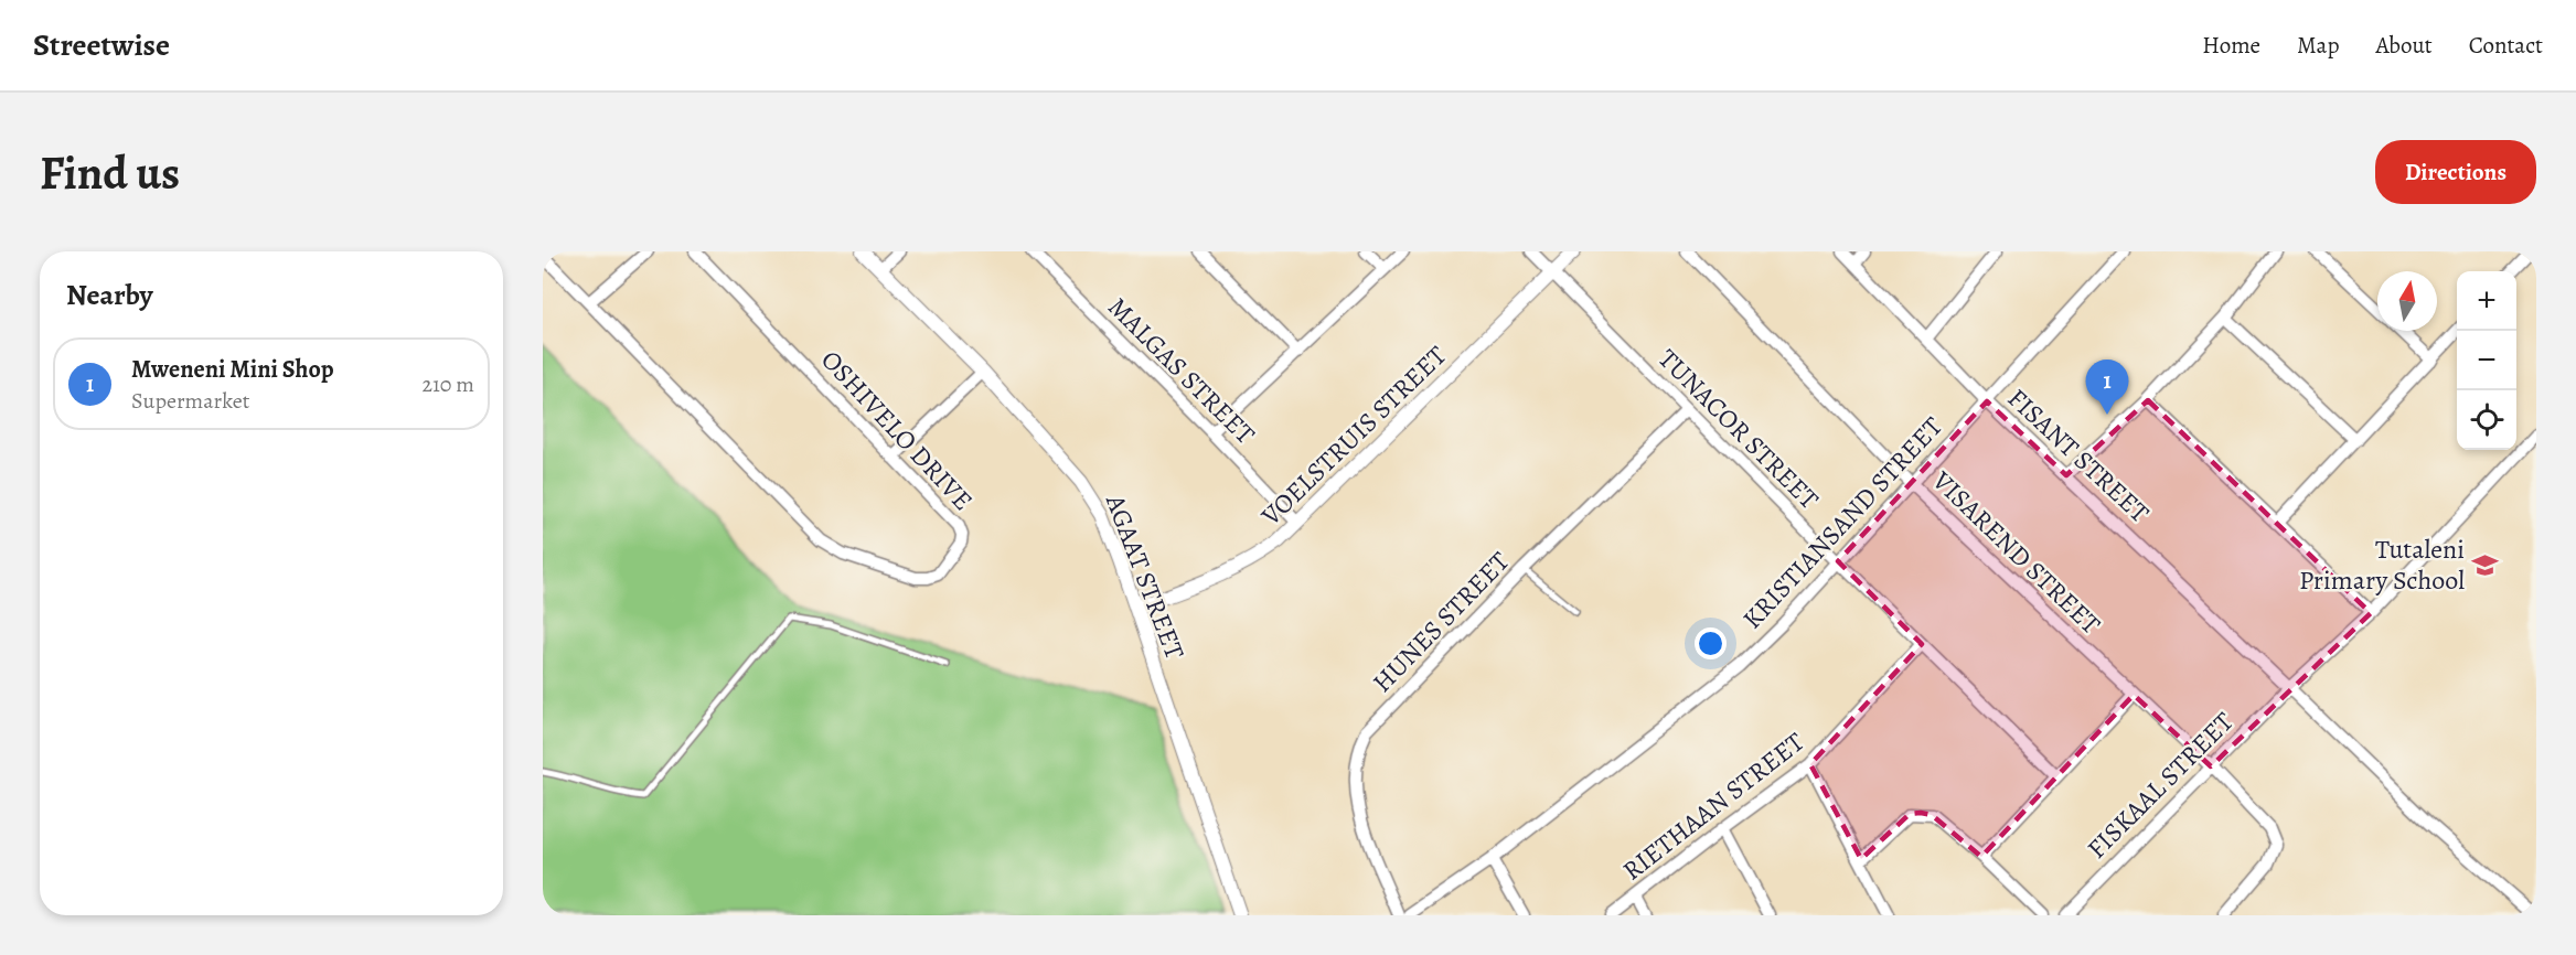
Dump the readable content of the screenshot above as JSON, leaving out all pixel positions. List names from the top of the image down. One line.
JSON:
{"streets":{"street":["MALGAS STREET","TUNACOR STREET","OSHIVELO DRIVE","VOELSTRUIS STREET","FISANT STREET","KRISTIANSAND STREET","VISAREND STREET","AGAAT STREET","HUNES STREET","FISKAAL STREET","RIETHAAN STREET"]},"crossings":[["MALGAS STREET","VOELSTRUIS STREET"],["TUNACOR STREET","VOELSTRUIS STREET"],["TUNACOR STREET","KRISTIANSAND STREET"],["TUNACOR STREET","HUNES STREET"],["TUNACOR STREET","RIETHAAN STREET"],["VOELSTRUIS STREET","AGAAT STREET"],["FISANT STREET","KRISTIANSAND STREET"],["FISANT STREET","FISKAAL STREET"],["KRISTIANSAND STREET","VISAREND STREET"],["VISAREND STREET","FISKAAL STREET"]],"places":{"school or university":["Tutaleni Primary School"]},"north":"top","page":{"header":"Streetwise","nav":["Home","Map","About","Contact"],"buttons":"Directions","title":"Find us","heading":"Nearby","map_buttons":["+","−"],"list":[{"mark":"1","name":"Mweneni Mini Shop","note":"Supermarket","value":"210 m"}],"pins":"1"}}
